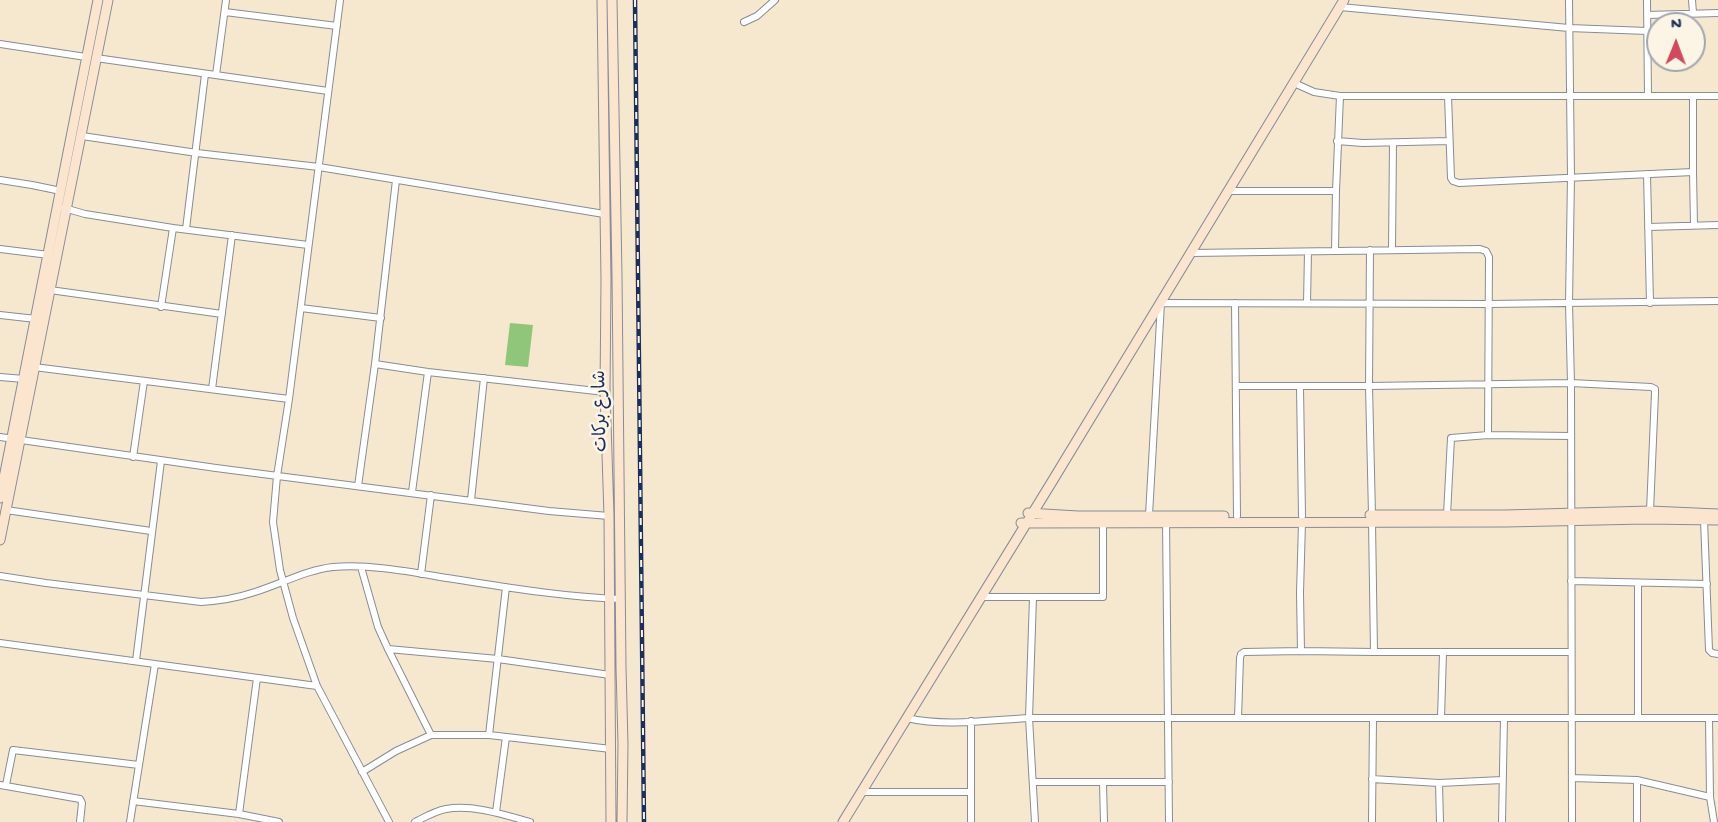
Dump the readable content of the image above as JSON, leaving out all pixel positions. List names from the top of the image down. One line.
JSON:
{"streets":{"street":["شارع بركات"]},"north":"top"}
